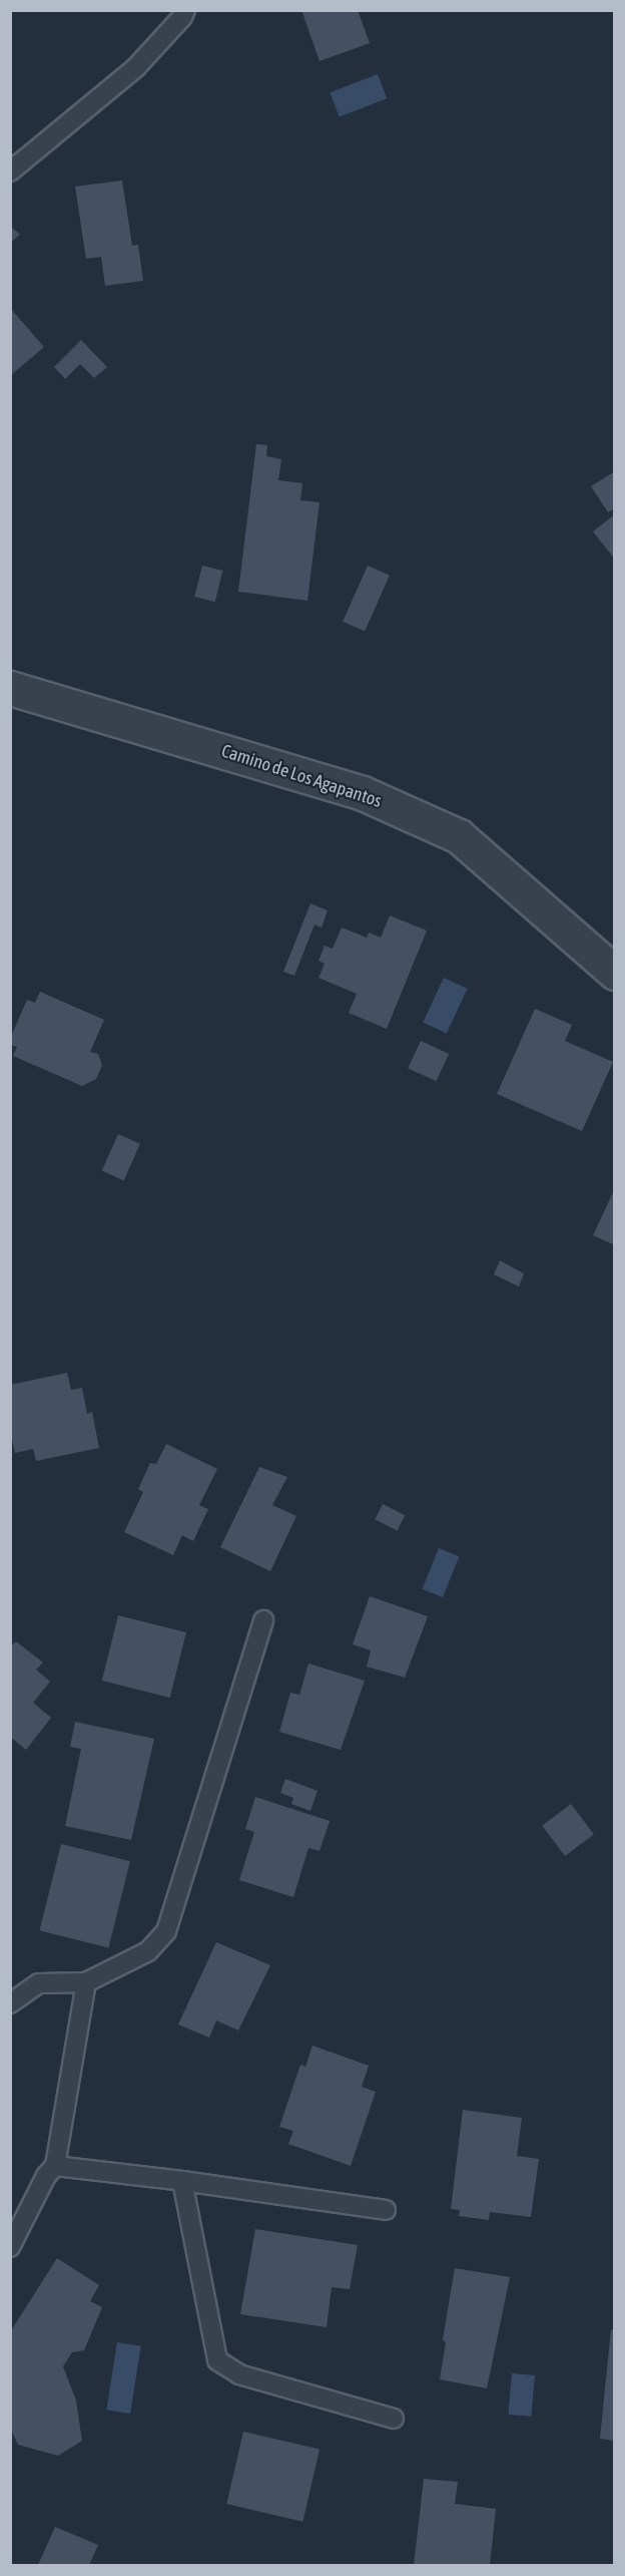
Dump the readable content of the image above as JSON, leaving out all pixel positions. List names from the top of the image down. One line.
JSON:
{"streets":{"street":["Camino de Los Agapantos"]}}
